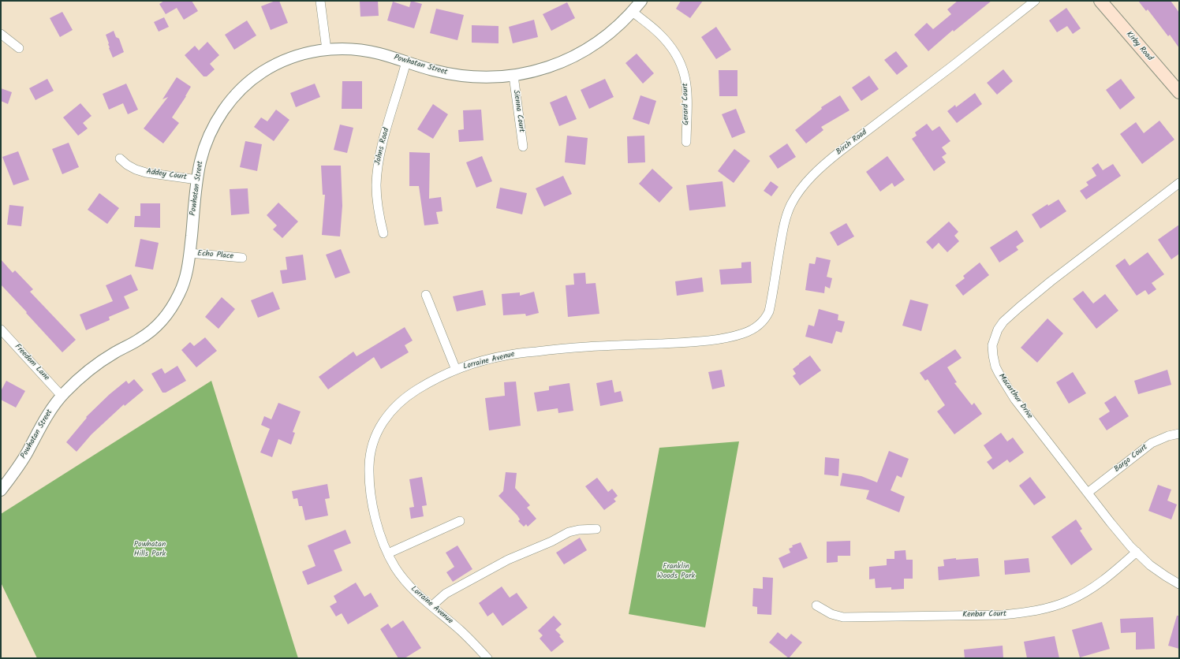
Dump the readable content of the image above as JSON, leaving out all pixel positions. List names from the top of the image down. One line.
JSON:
{"streets":{"main road":["Kirby Road"],"street":["Powhatan Street","Gerard Court","Sienna Court","Birch Road","Johns Road","Addey Court","Echo Place","Lorraine Avenue","Freedom Lane","Macarthur Drive","Bargo Court","Kenbar Court"]},"crossings":[["Powhatan Street","Gerard Court"],["Powhatan Street","Sienna Court"],["Powhatan Street","Johns Road"],["Powhatan Street","Addey Court"],["Powhatan Street","Echo Place"],["Powhatan Street","Freedom Lane"],["Birch Road","Lorraine Avenue"],["Macarthur Drive","Bargo Court"],["Macarthur Drive","Kenbar Court"]],"parks":["Powhatan Hills Park","Franklin Woods Park"]}
